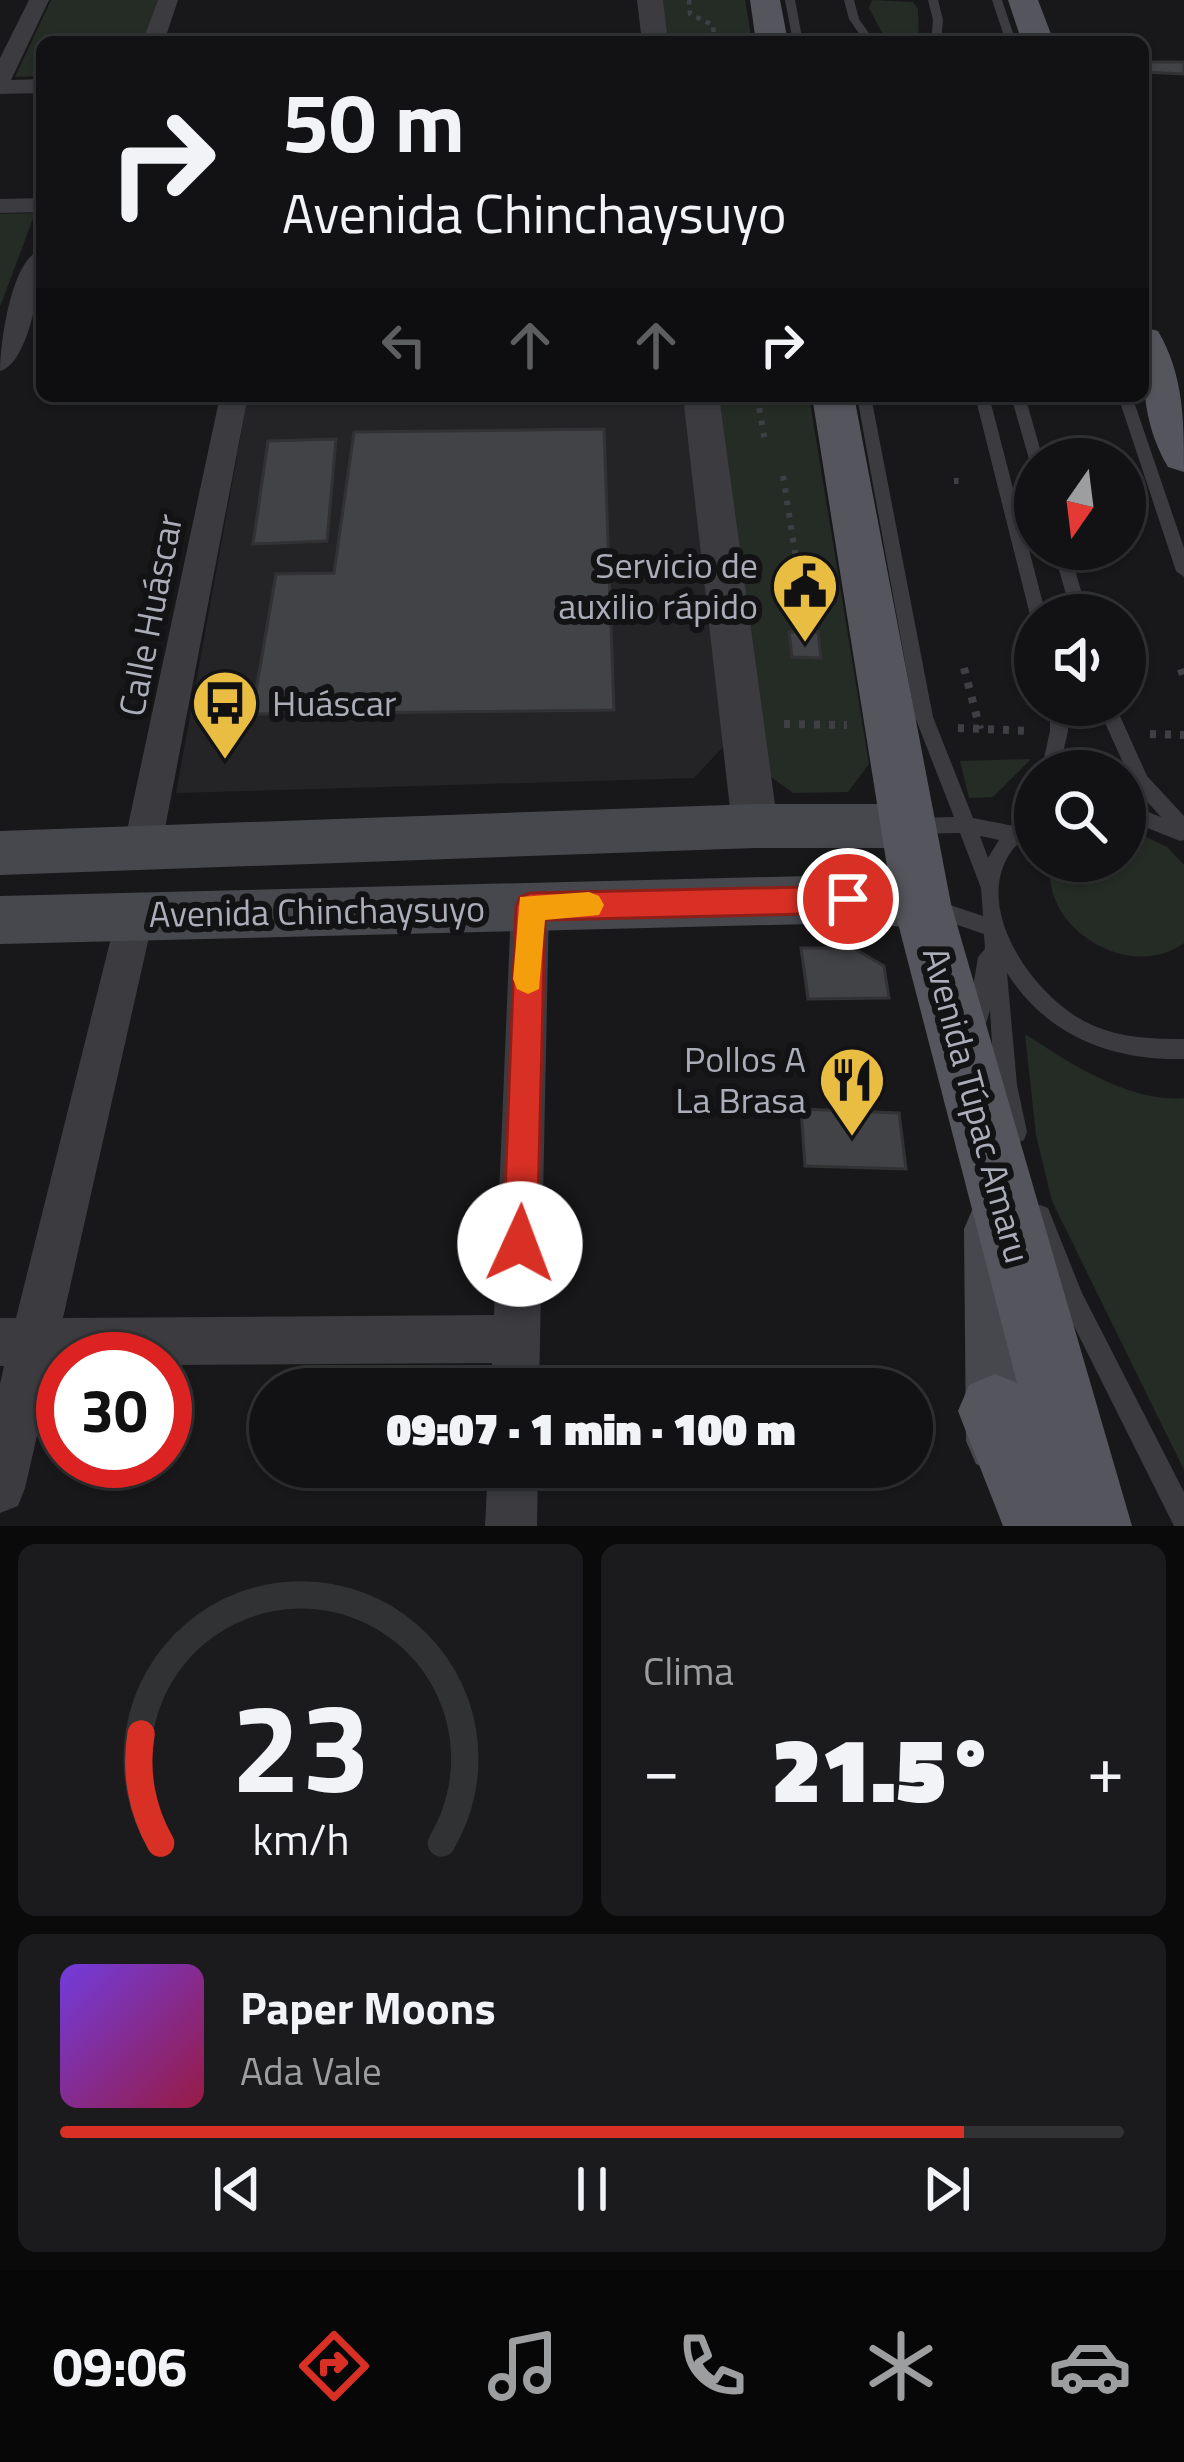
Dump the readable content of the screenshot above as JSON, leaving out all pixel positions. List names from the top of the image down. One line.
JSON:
{"streets":{"main road":["Avenida Chinchaysuyo","Avenida Túpac Amaru"],"street":["Calle Huáscar"]},"crossings":[["Calle Huáscar","Avenida Chinchaysuyo"],["Avenida Chinchaysuyo","Avenida Túpac Amaru"]],"places":{"public building":["Servicio de auxilio rápido"],"bus stop":["Huáscar"],"restaurant":["Pollos A La Brasa"]},"north":"bottom","page":{"turn":["50 m","Avenida Chinchaysuyo"],"limit":"30","trip":"09:07 · 1 min · 100 m","tile":"Clima","heat":["−","21.5°","+"],"song":["Paper Moons","Ada Vale"],"tabs":"09:06","gauge":["23","km/h"]}}
